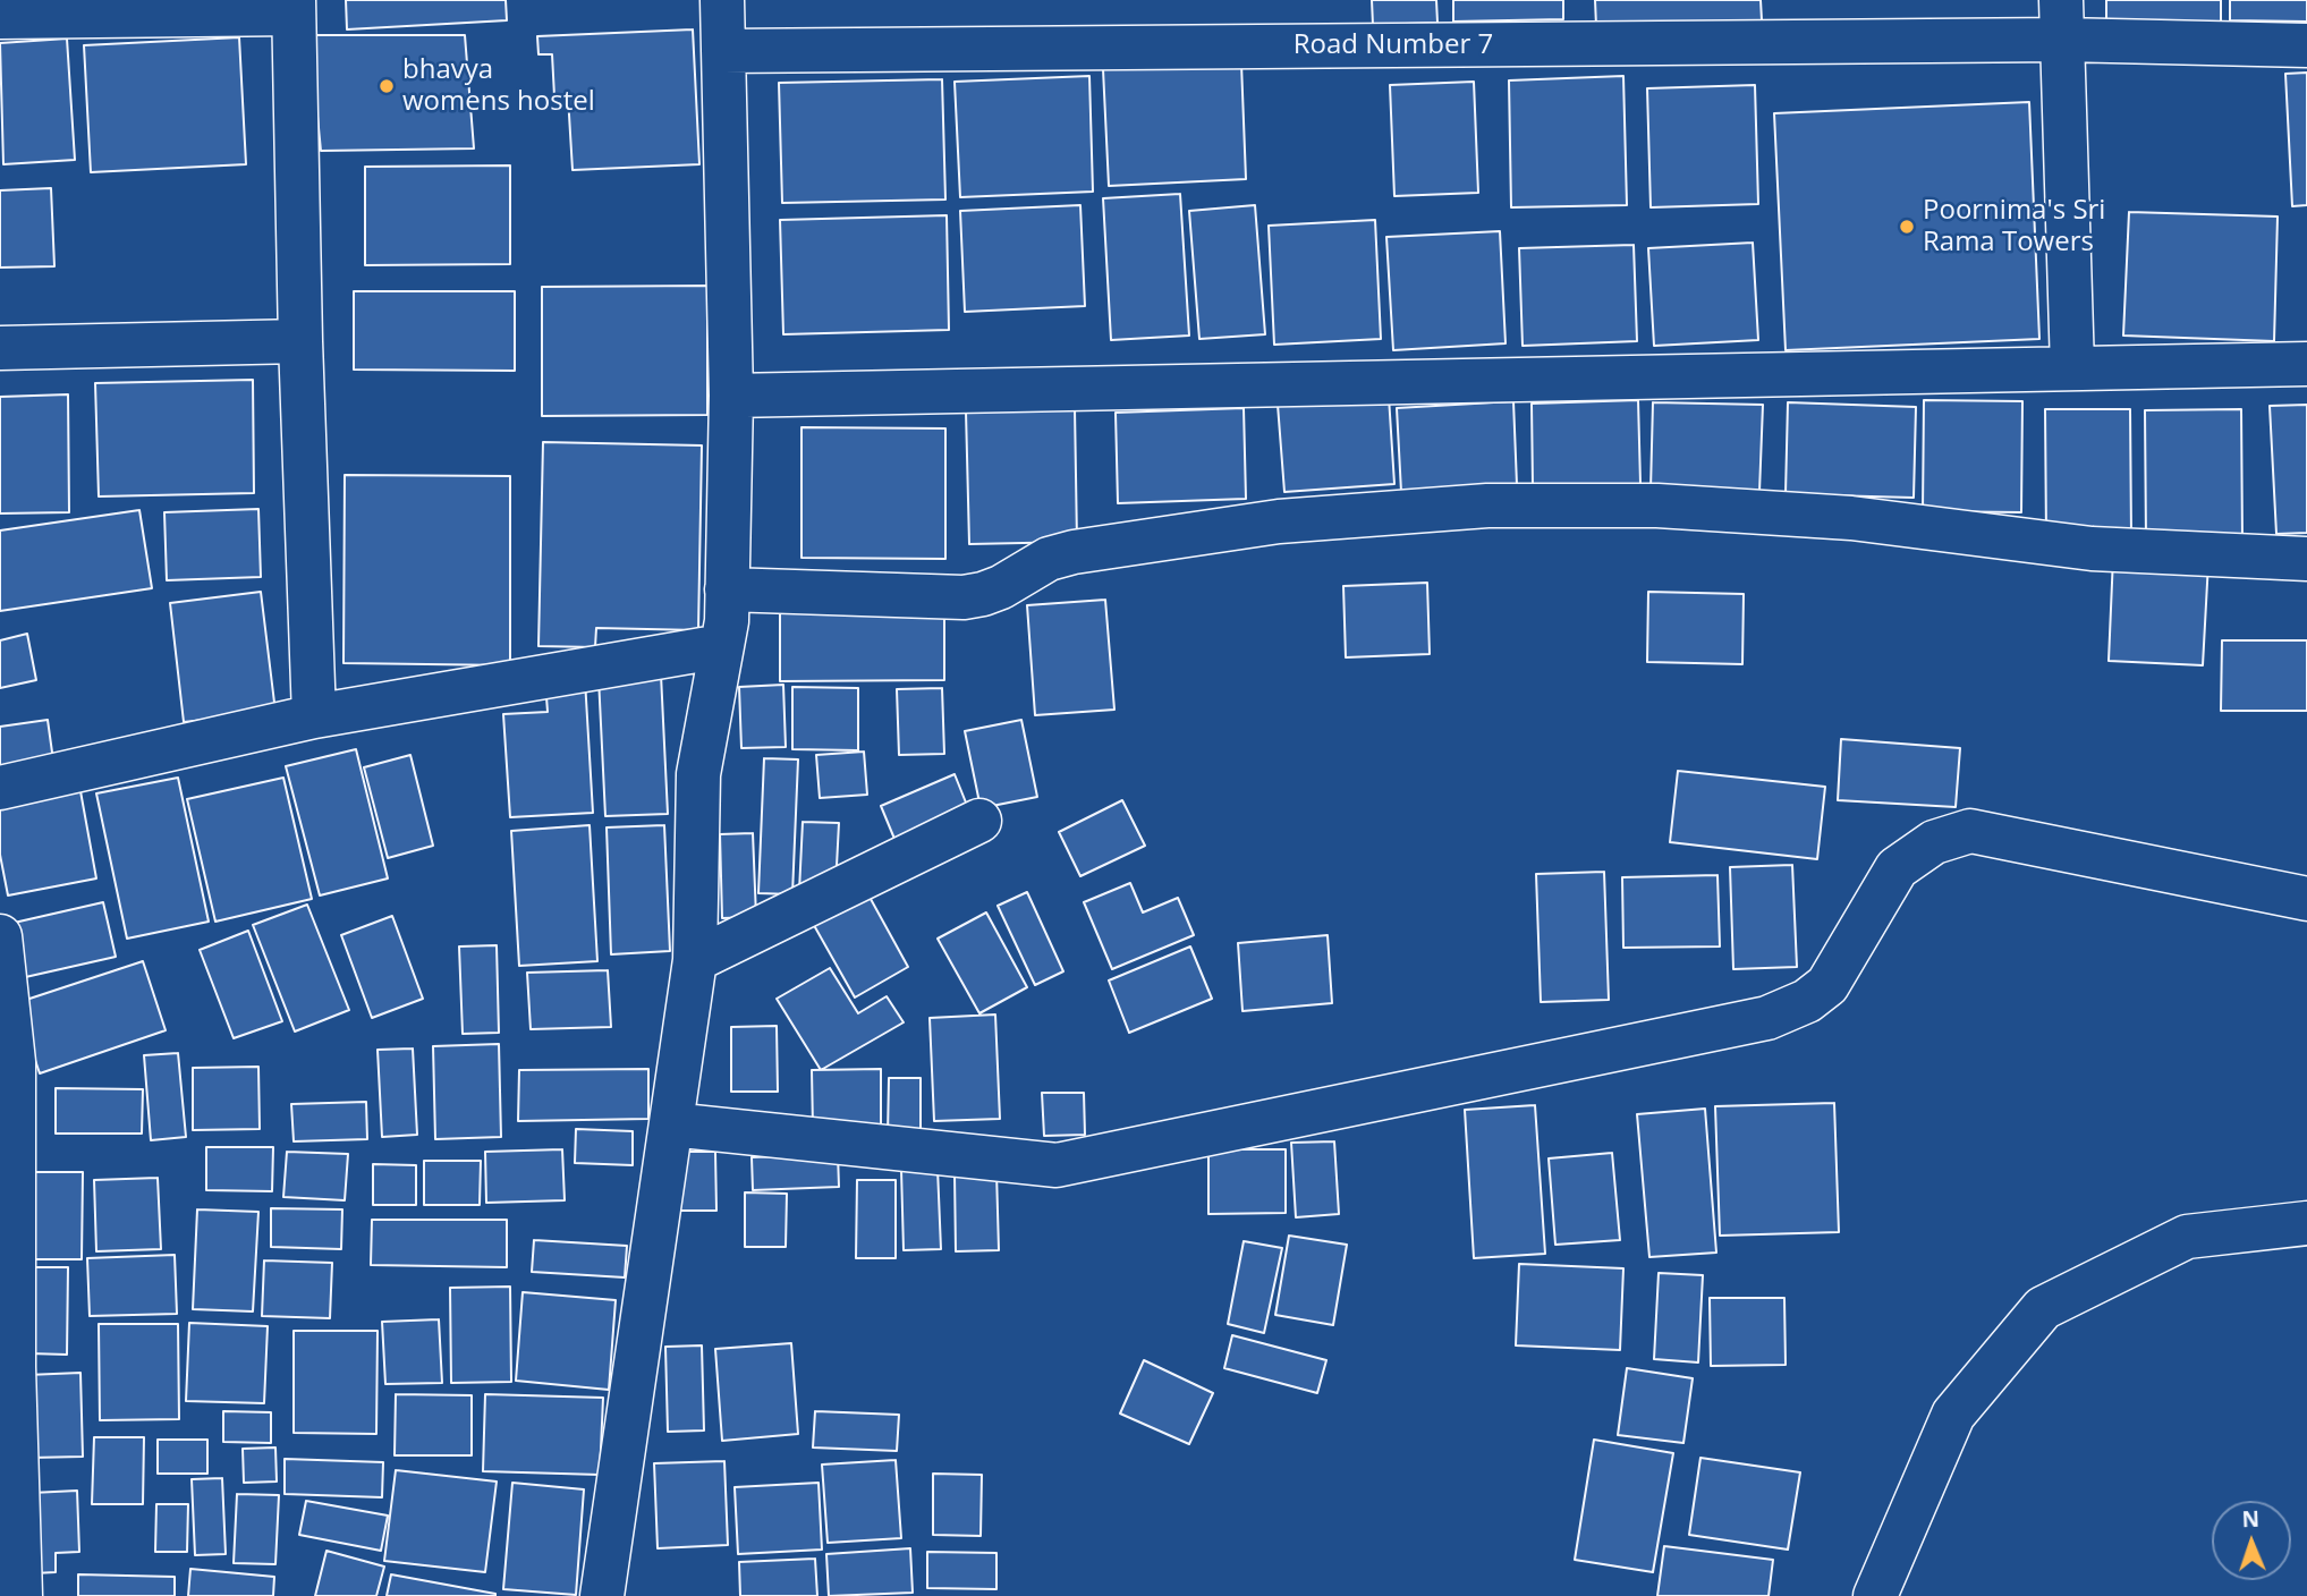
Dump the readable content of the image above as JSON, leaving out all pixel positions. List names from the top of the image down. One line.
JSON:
{"streets":{"street":["Road Number 7"]},"places":["bhavya womens hostel","Poornima's Sri Rama Towers"],"north":"top"}
